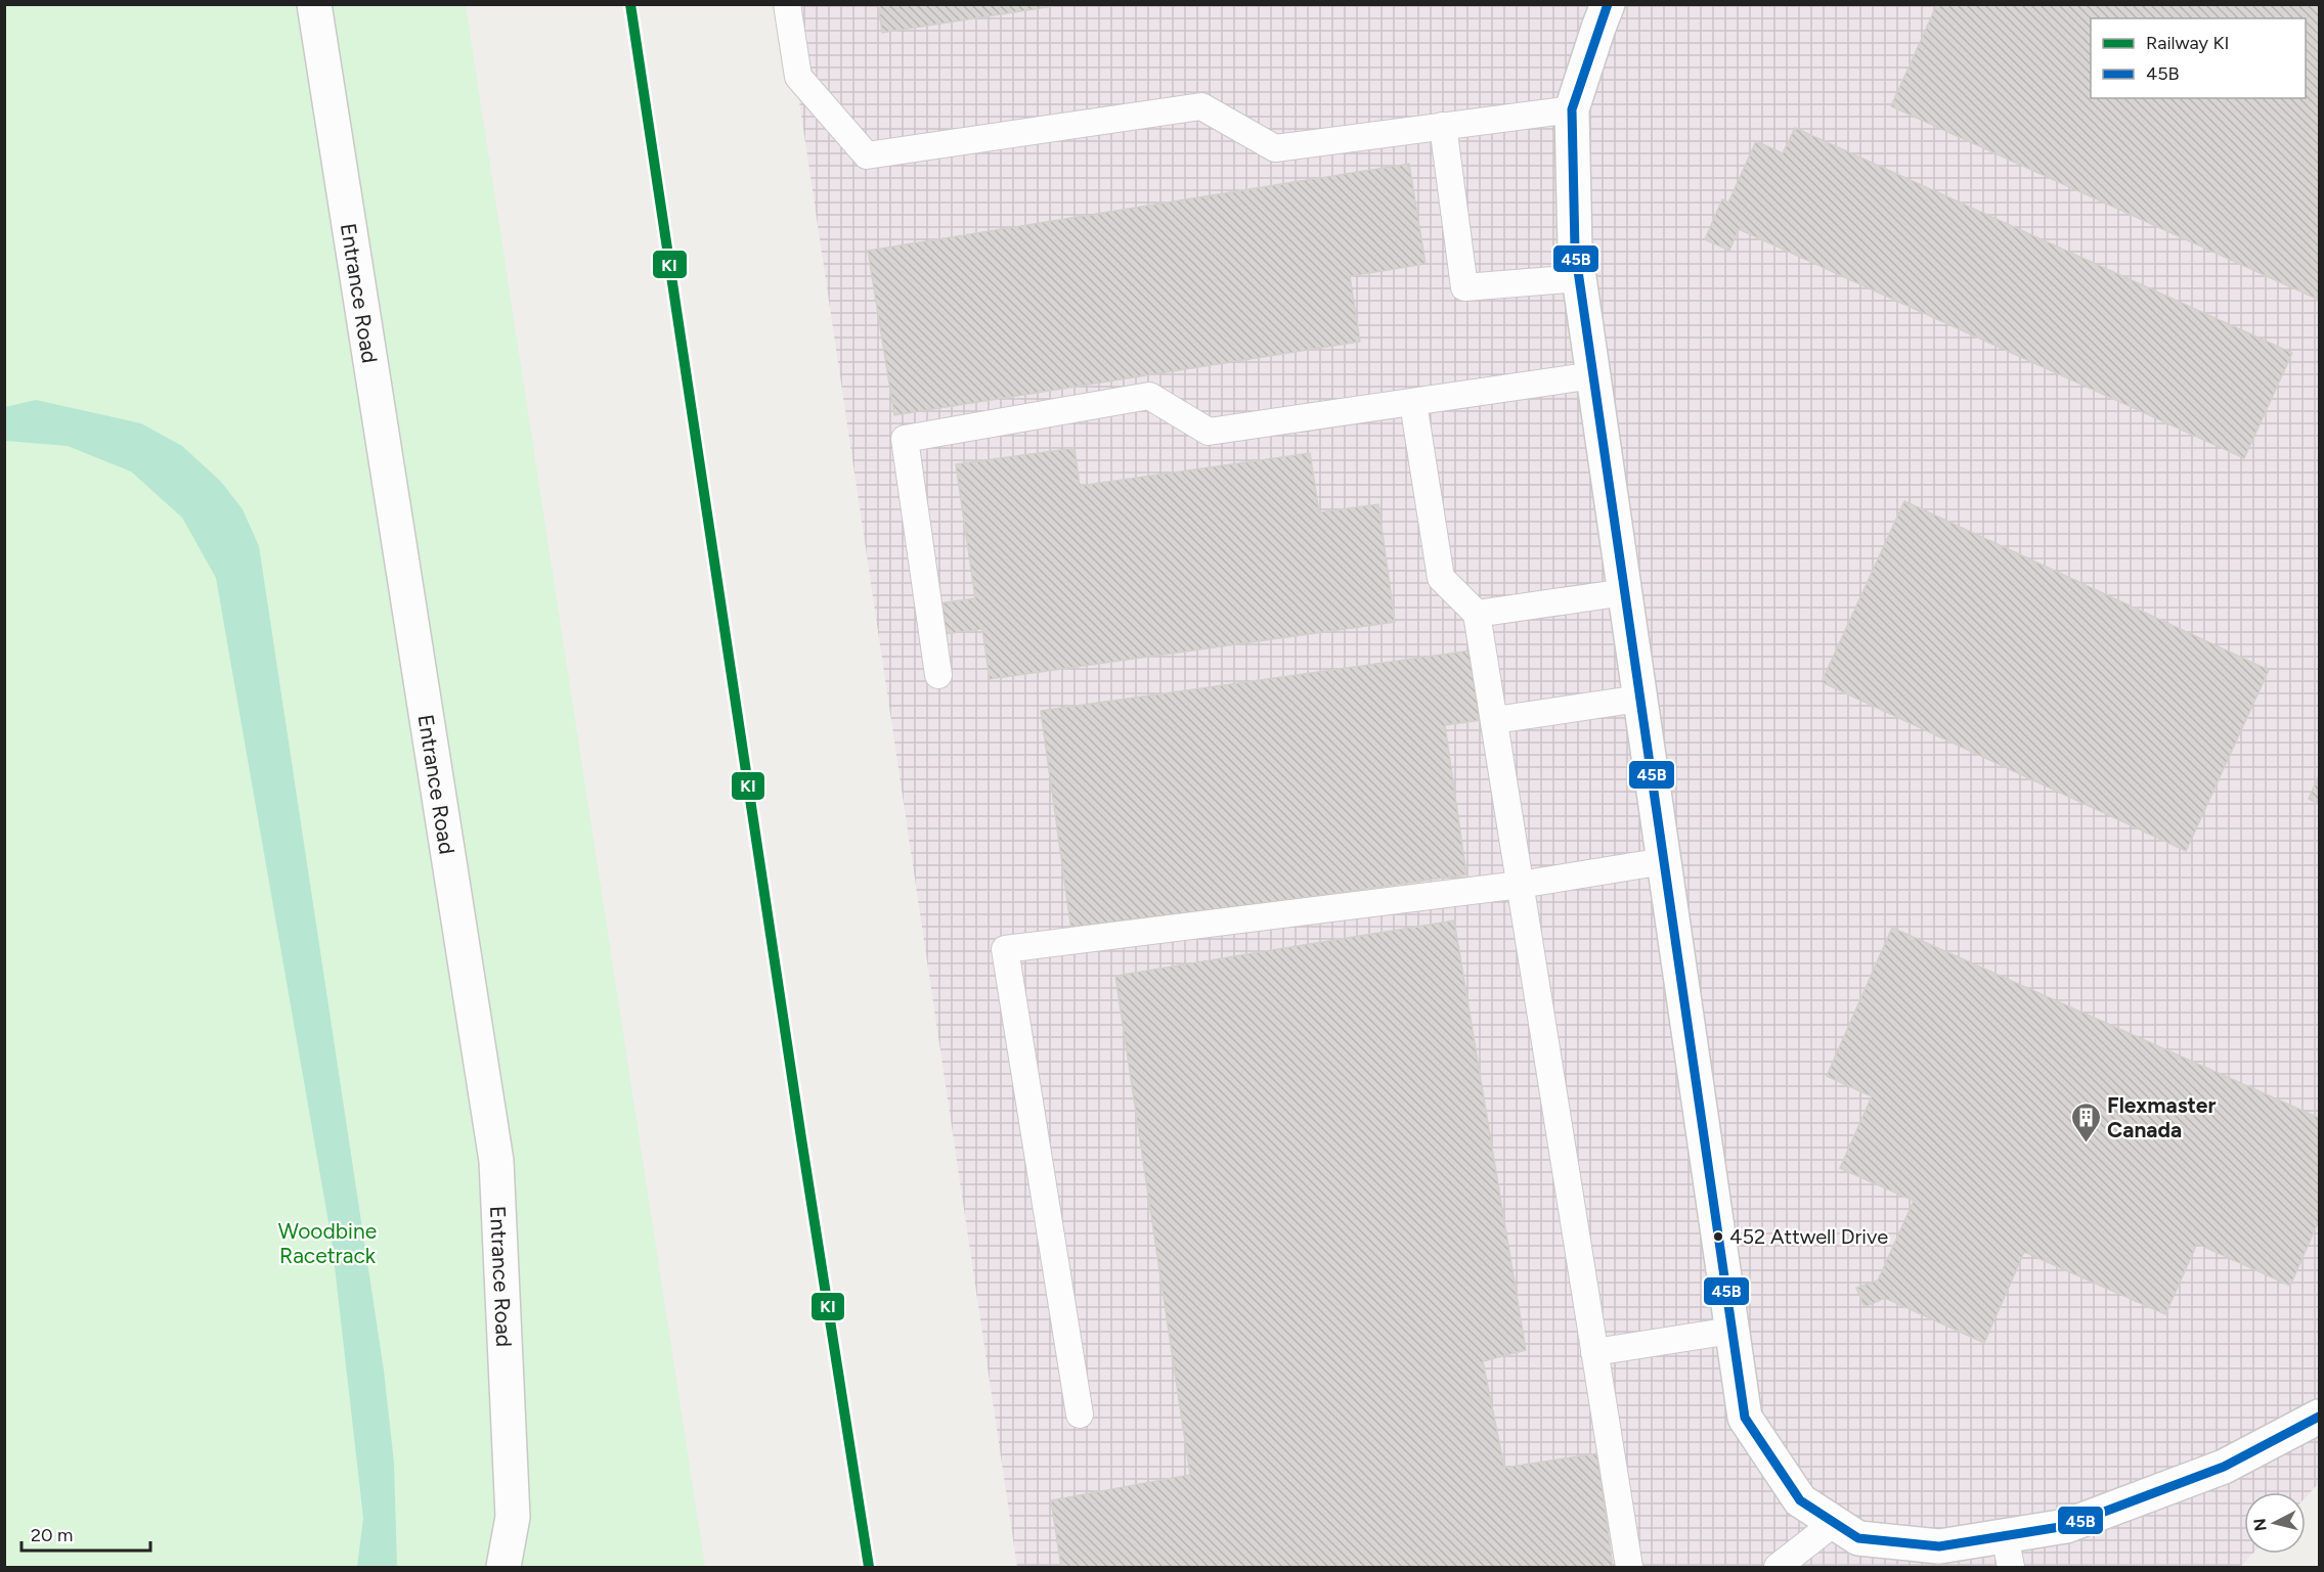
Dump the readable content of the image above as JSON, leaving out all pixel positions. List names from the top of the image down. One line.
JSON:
{"streets":{"street":["Entrance Road"]},"parks":["Woodbine Racetrack"],"places":{"building":["Flexmaster Canada"],"other":["452 Attwell Drive"]},"lines":["rail line KI","transit line 45B"],"legend":["Railway KI","45B"],"scale_bar":"20 m","north":"left"}
